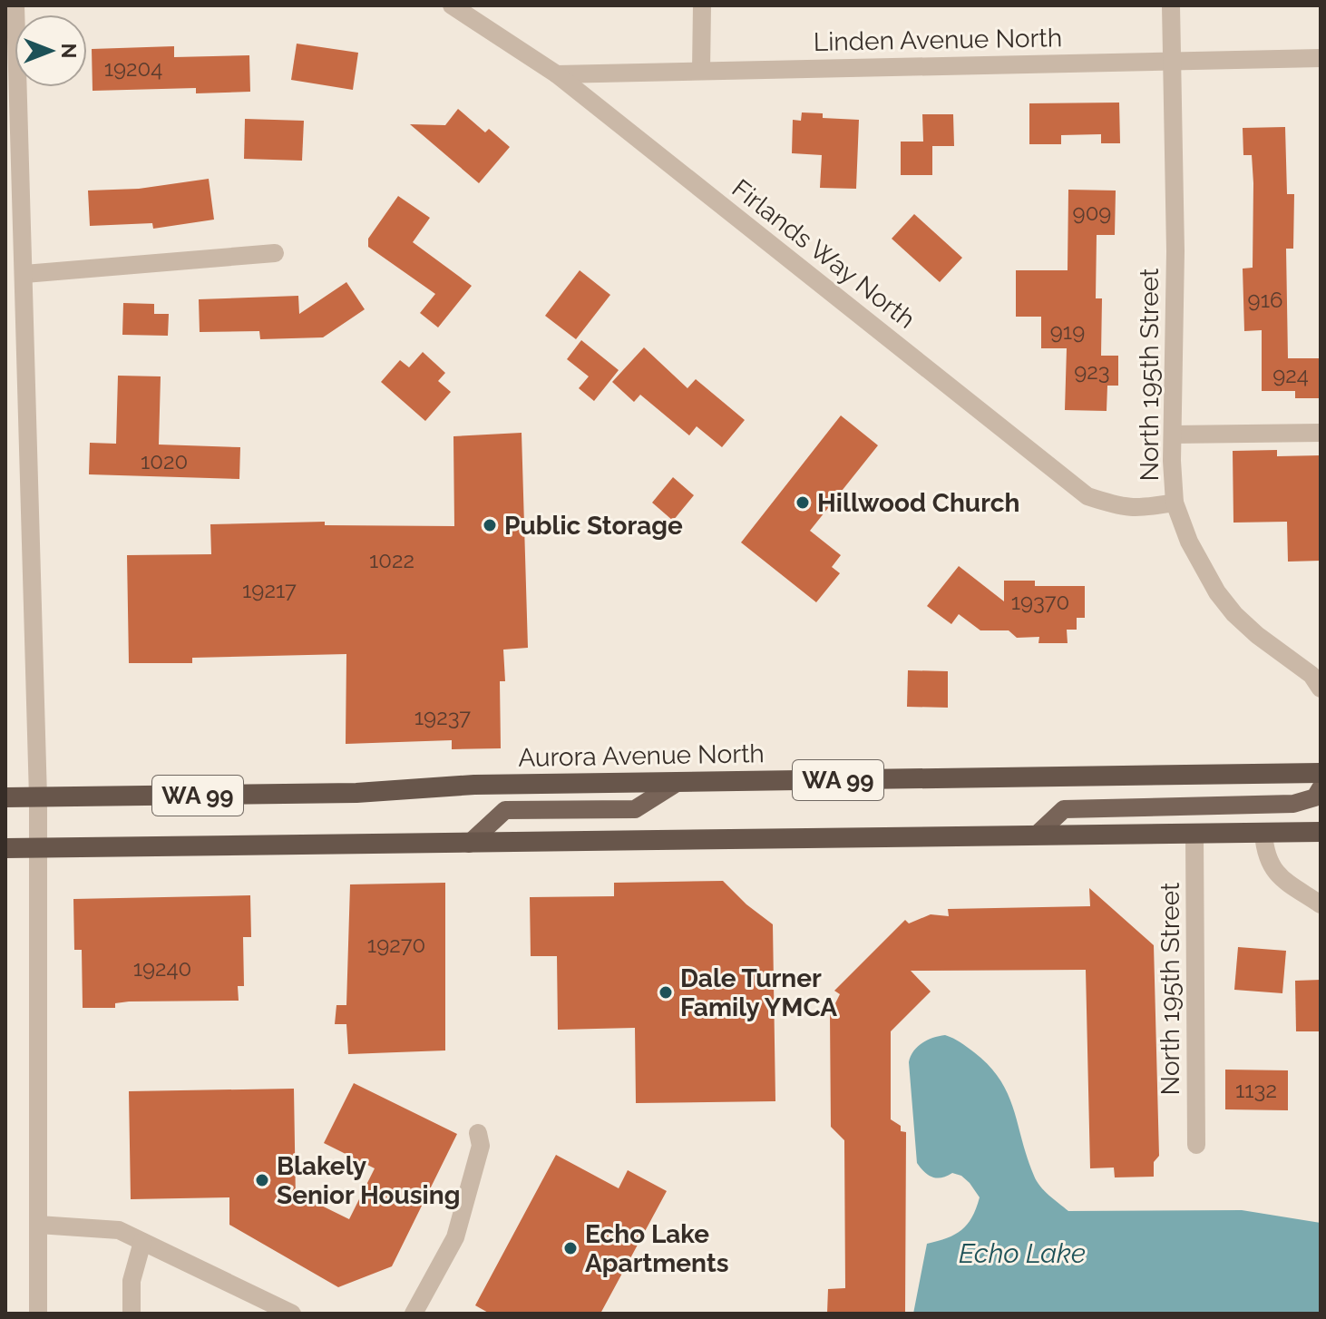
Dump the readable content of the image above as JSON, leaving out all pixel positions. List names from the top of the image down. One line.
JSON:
{"streets":{"highway":["Aurora Avenue North","WA 99"],"street":["Linden Avenue North","Firlands Way North","North 195th Street"]},"crossings":[["Linden Avenue North","Firlands Way North"],["Linden Avenue North","North 195th Street"],["Firlands Way North","North 195th Street"],["North 195th Street","WA 99"]],"water":["Echo Lake"],"places":["Hillwood Church","Public Storage","Dale Turner Family YMCA","Blakely Senior Housing","Echo Lake Apartments"],"house_numbers":["19204","909","916","919","923","924","1020","1022","19217","19370","19237","19270","19240","1132"],"north":"right"}
